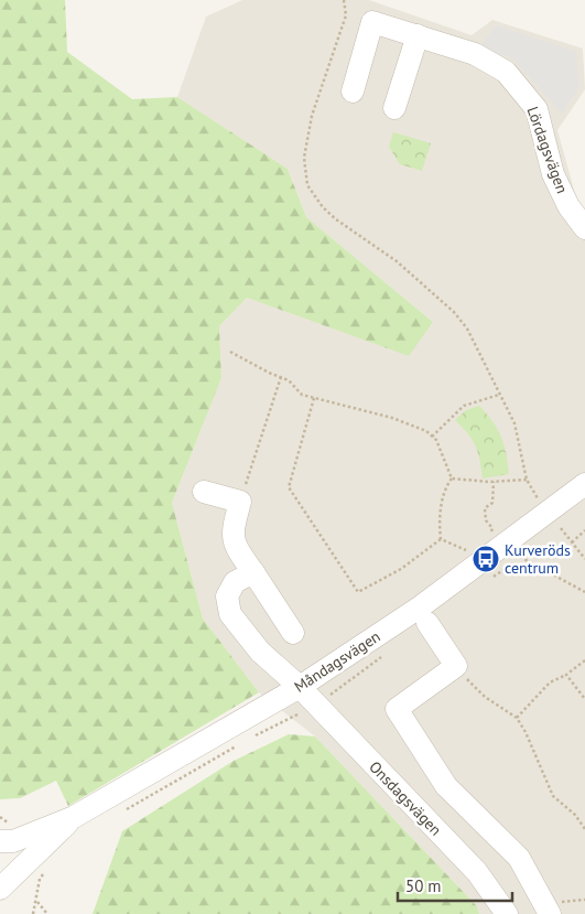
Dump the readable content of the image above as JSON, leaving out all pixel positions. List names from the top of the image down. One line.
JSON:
{"streets":{"street":["Lördagsvägen","Måndagsvägen","Onsdagsvägen"]},"crossings":[["Måndagsvägen","Onsdagsvägen"]],"places":{"bus stop":["Kurveröds centrum"]},"scale_bar":"50 m"}
